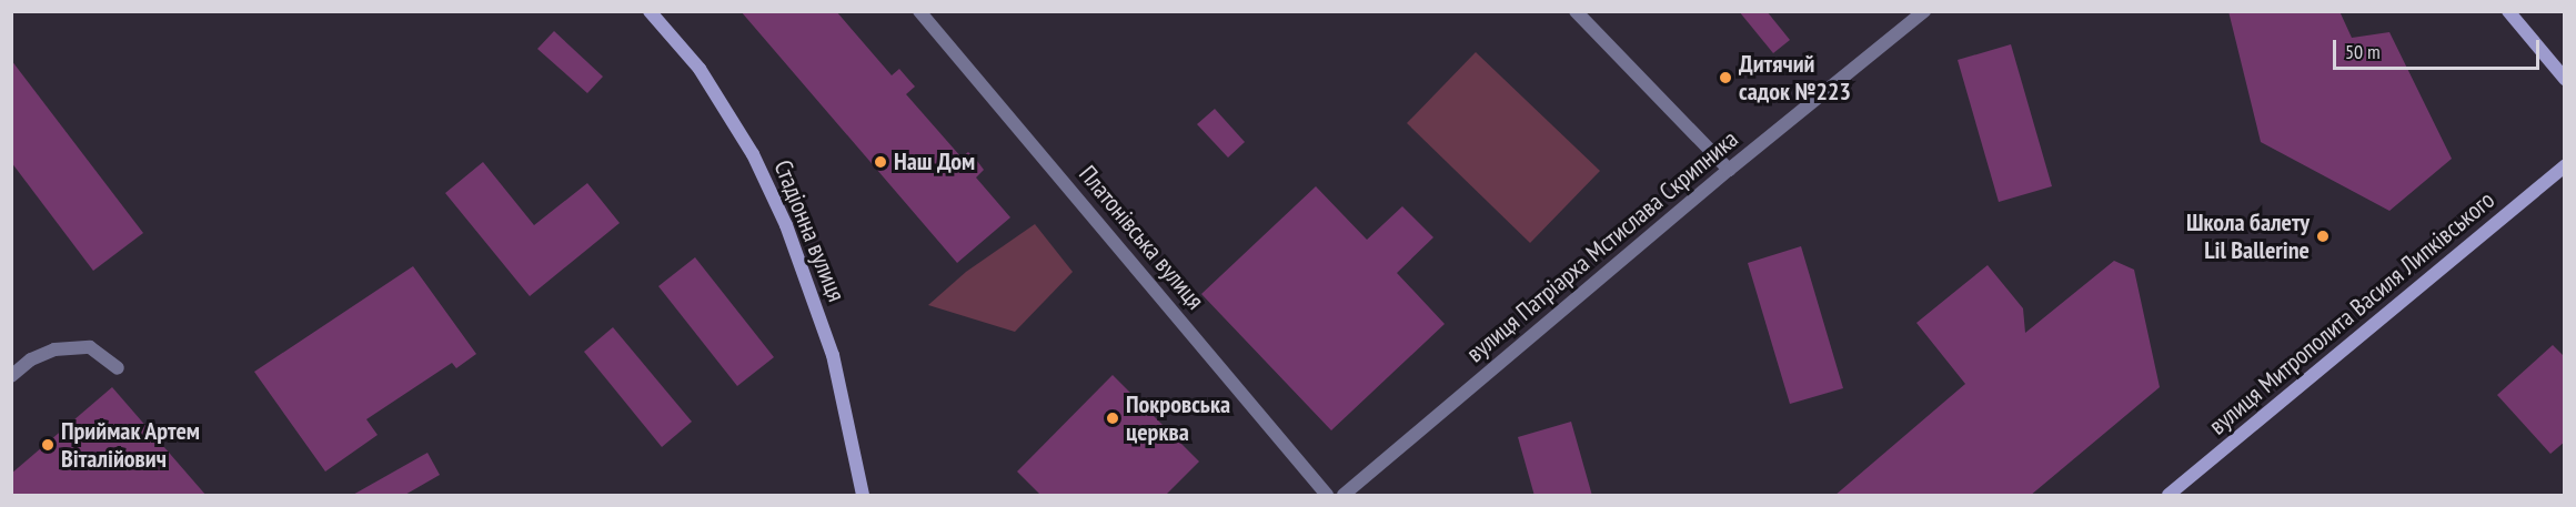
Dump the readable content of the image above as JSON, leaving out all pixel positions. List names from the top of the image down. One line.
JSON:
{"streets":{"street":["Стадіонна вулиця","Платонівська вулиця","вулиця Патріарха Мстислава Скрипника","вулиця Митрополита Василя Липківського"]},"places":["Дитячий садок №223","Наш Дом","Школа балету Lil Ballerine","Покровська церква","Приймак Артем Віталійович"],"scale_bar":"50 m"}
